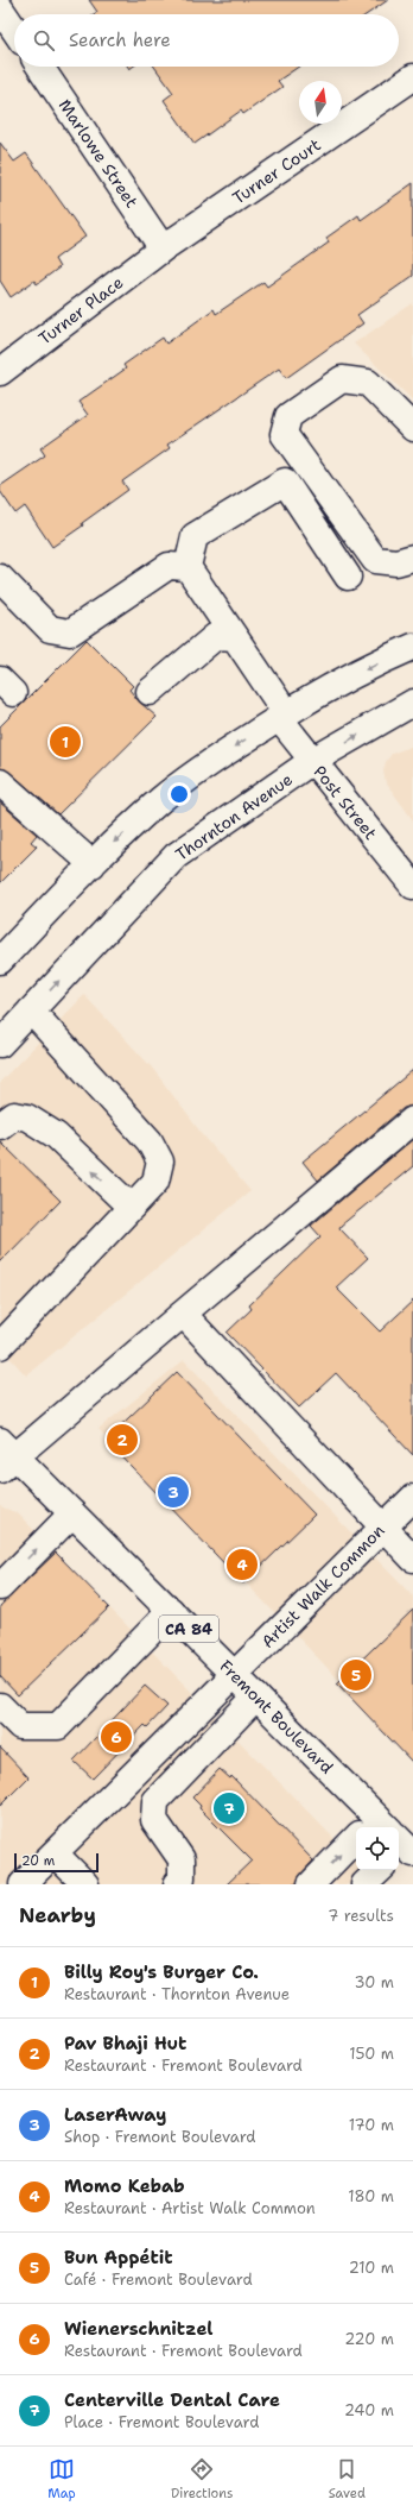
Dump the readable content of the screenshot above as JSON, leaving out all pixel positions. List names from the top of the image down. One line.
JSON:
{"streets":{"street":["Marlowe Street","Turner Court","Turner Place","Post Street","Thornton Avenue","Artist Walk Common","CA 84","Fremont Boulevard"]},"crossings":[["Marlowe Street","Turner Court"],["Marlowe Street","Turner Place"],["Turner Court","Turner Place"],["Post Street","Thornton Avenue"],["Artist Walk Common","Fremont Boulevard"]],"scale_bar":"20 m","north":"top","page":{"search":"Search here","pins":["1","2","3","4","5","6","7"],"scale":"20 m","heading":["Nearby","7 results"],"list":[{"mark":"1","name":"Billy Roy's Burger Co.","note":"Restaurant · Thornton Avenue","value":"30 m"},{"mark":"2","name":"Pav Bhaji Hut","note":"Restaurant · Fremont Boulevard","value":"150 m"},{"mark":"3","name":"LaserAway","note":"Shop · Fremont Boulevard","value":"170 m"},{"mark":"4","name":"Momo Kebab","note":"Restaurant · Artist Walk Common","value":"180 m"},{"mark":"5","name":"Bun Appétit","note":"Café · Fremont Boulevard","value":"210 m"},{"mark":"6","name":"Wienerschnitzel","note":"Restaurant · Fremont Boulevard","value":"220 m"},{"mark":"7","name":"Centerville Dental Care","note":"Place · Fremont Boulevard","value":"240 m"}],"nav":["Map","Directions","Saved"]}}
